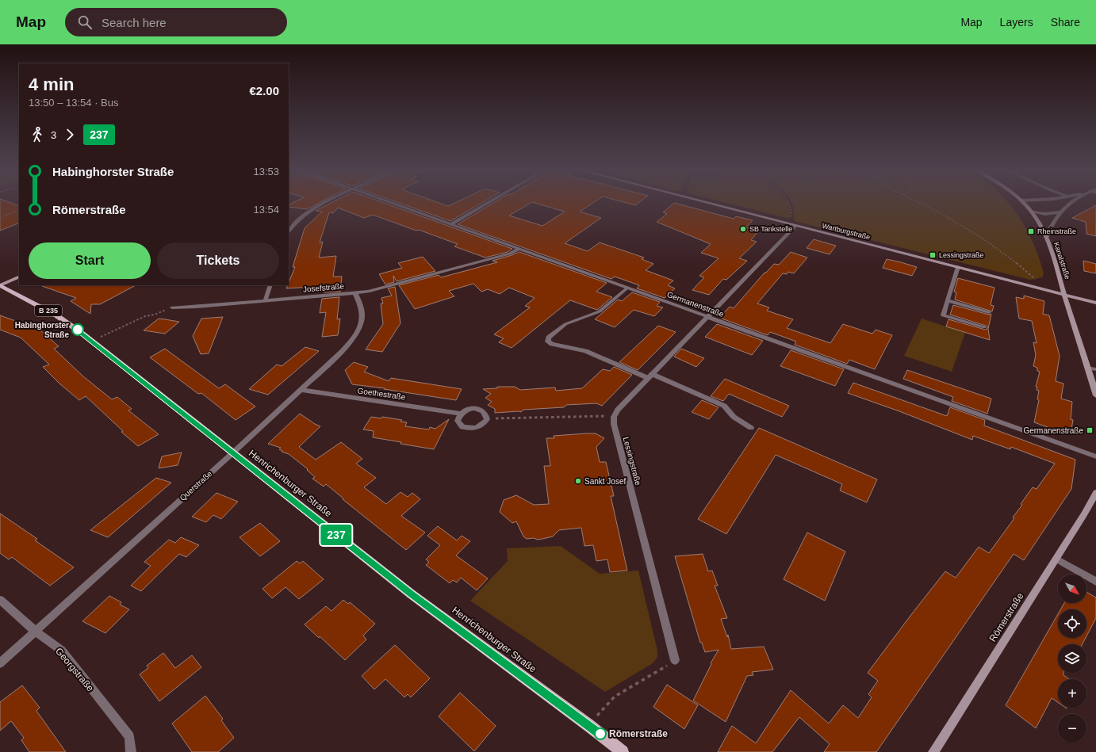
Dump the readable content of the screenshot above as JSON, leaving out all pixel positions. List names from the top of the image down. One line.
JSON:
{"streets":{"main road":["Wartburgstraße","Kanalstraße","B 235","Henrichenburger Straße","Römerstraße"],"street":["Josefstraße","Germanenstraße","Goethestraße","Lessingstraße","Querstraße","Georgstraße"]},"crossings":[["Wartburgstraße","Kanalstraße"],["Josefstraße","Germanenstraße"],["Josefstraße","Querstraße"],["Goethestraße","Querstraße"],["Henrichenburger Straße","Querstraße"],["Querstraße","Georgstraße"]],"places":{"other":["SB Tankstelle","Habinghorster Straße","Sankt Josef","Römerstraße"],"transit":["Rheinstraße","Lessingstraße","Germanenstraße"]},"lines":["bus line 237"],"north":"bottom right","page":{"header":"Map","search":"Search here","nav":["Map","Layers","Share"],"on_map":"237","heading":["4 min","13:50 – 13:54 · Bus","€2.00"],"legs":["3","237"],"list":[{"name":"Habinghorster Straße","value":"13:53"},{"name":"Römerstraße","value":"13:54"}],"buttons":["Start","Tickets"],"map_buttons":["+","−"]}}
